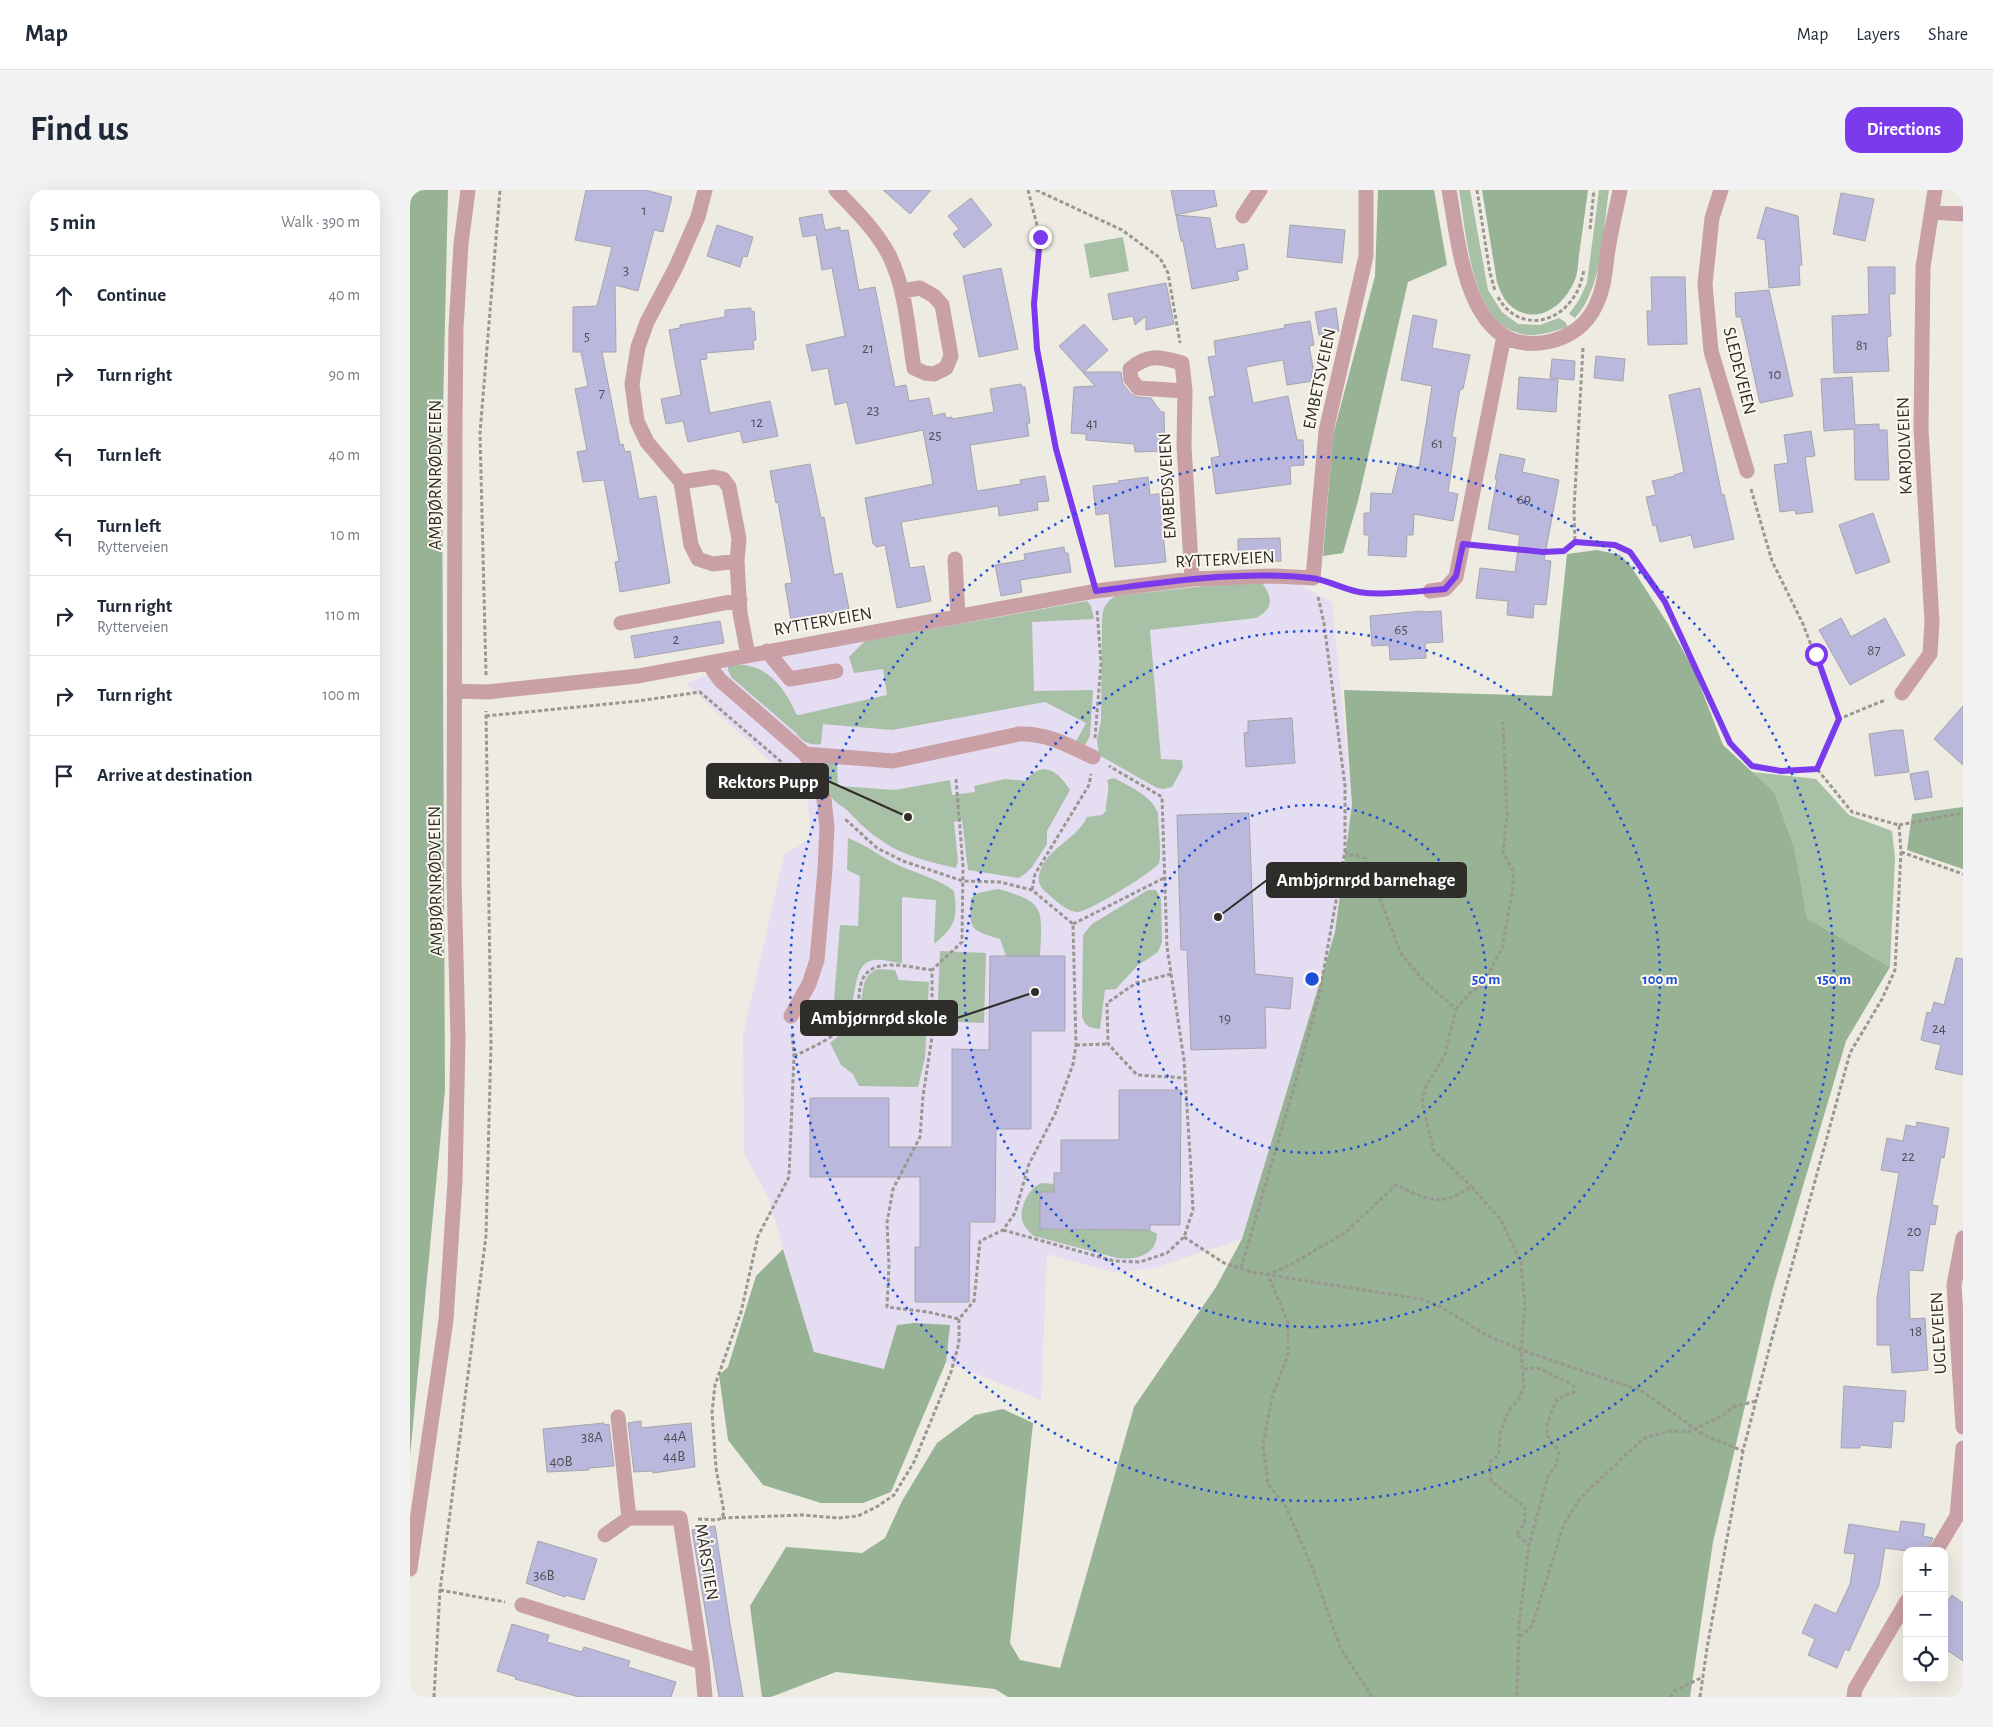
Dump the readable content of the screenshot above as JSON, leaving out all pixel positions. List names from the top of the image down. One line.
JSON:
{"streets":{"street":["SLEDEVEIEN","EMBETSVEIEN","KARJOLVEIEN","AMBJØRNRØDVEIEN","EMBEDSVEIEN","RYTTERVEIEN","UGLEVEIEN","MÅRSTIEN"]},"crossings":[["EMBETSVEIEN","RYTTERVEIEN"],["AMBJØRNRØDVEIEN","RYTTERVEIEN"],["EMBEDSVEIEN","RYTTERVEIEN"]],"places":["Rektors Pupp","Ambjørnrød barnehage","Ambjørnrød skole"],"house_numbers":["1","3","5","81","21","10","7","23","12","41","25","61","69","65","2","87","19","24","22","20","18","44A","38A","44B","40B","36B"],"page":{"header":"Map","nav":["Map","Layers","Share"],"buttons":"Directions","title":"Find us","heading":["5 min","Walk · 390 m"],"list":[["Continue","40 m"],["Turn right","90 m"],["Turn left","40 m"],["Turn left","Rytterveien","10 m"],["Turn right","Rytterveien","110 m"],["Turn right","100 m"],"Arrive at destination"],"map_buttons":["+","−"]},"rings":["50 m","100 m","150 m"]}
